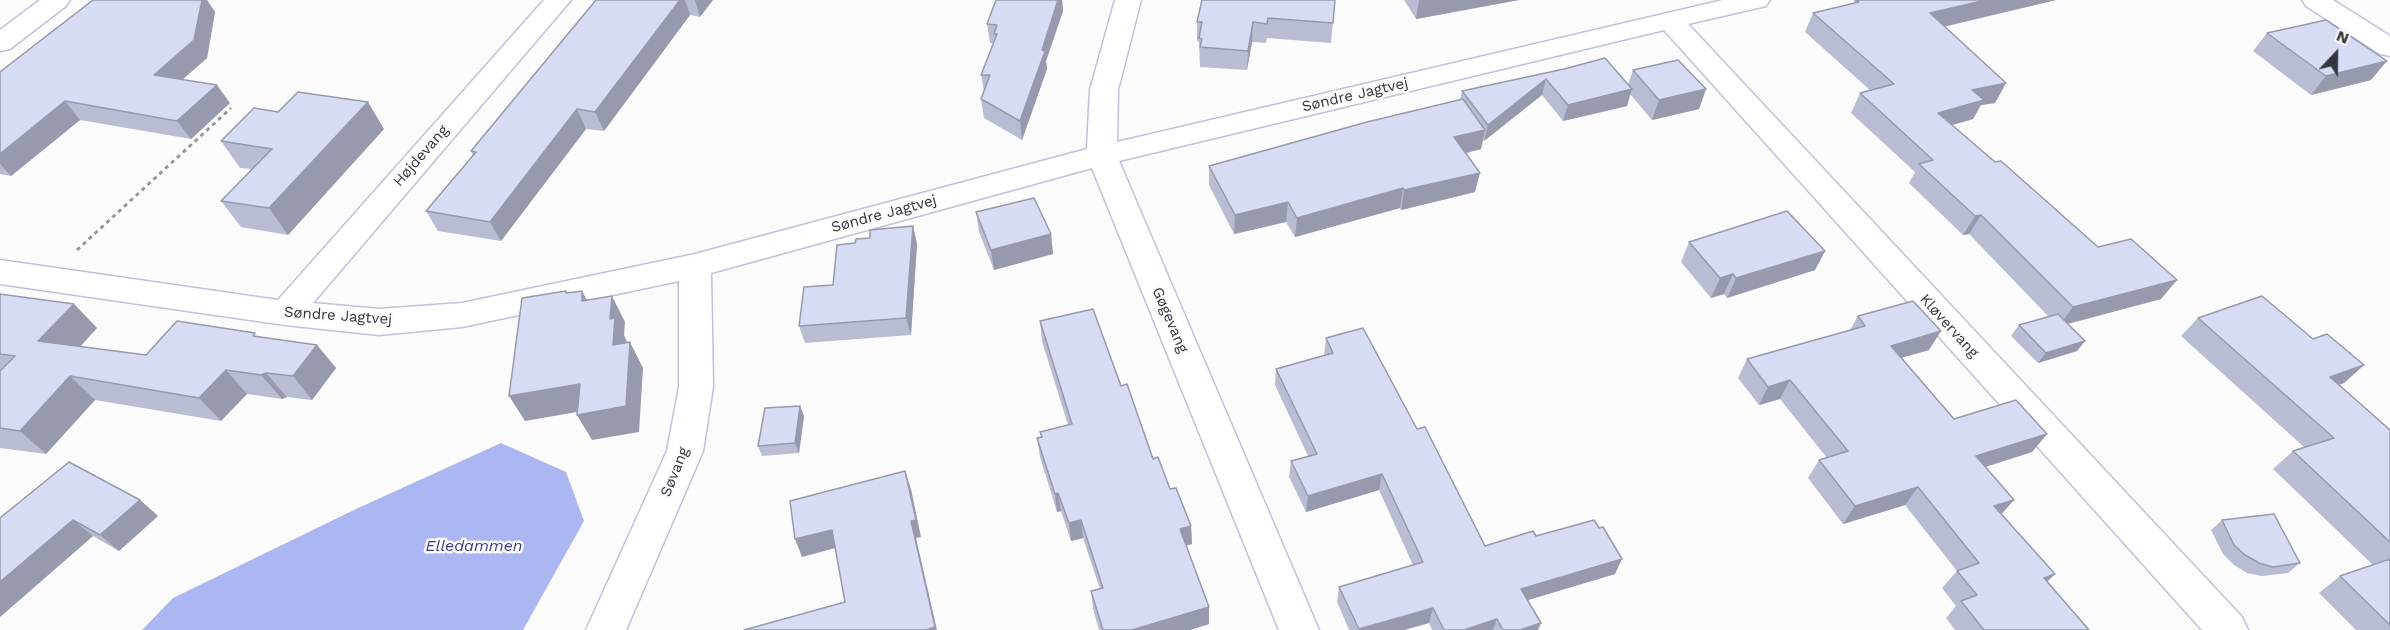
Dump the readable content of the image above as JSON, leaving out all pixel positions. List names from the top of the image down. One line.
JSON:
{"streets":{"street":["Søndre Jagtvej","Højdevang","Gøgevang","Kløvervang","Søvang"]},"crossings":[["Søndre Jagtvej","Højdevang"],["Søndre Jagtvej","Gøgevang"],["Søndre Jagtvej","Kløvervang"],["Søndre Jagtvej","Søvang"]],"water":["Elledammen"],"north":"top"}
